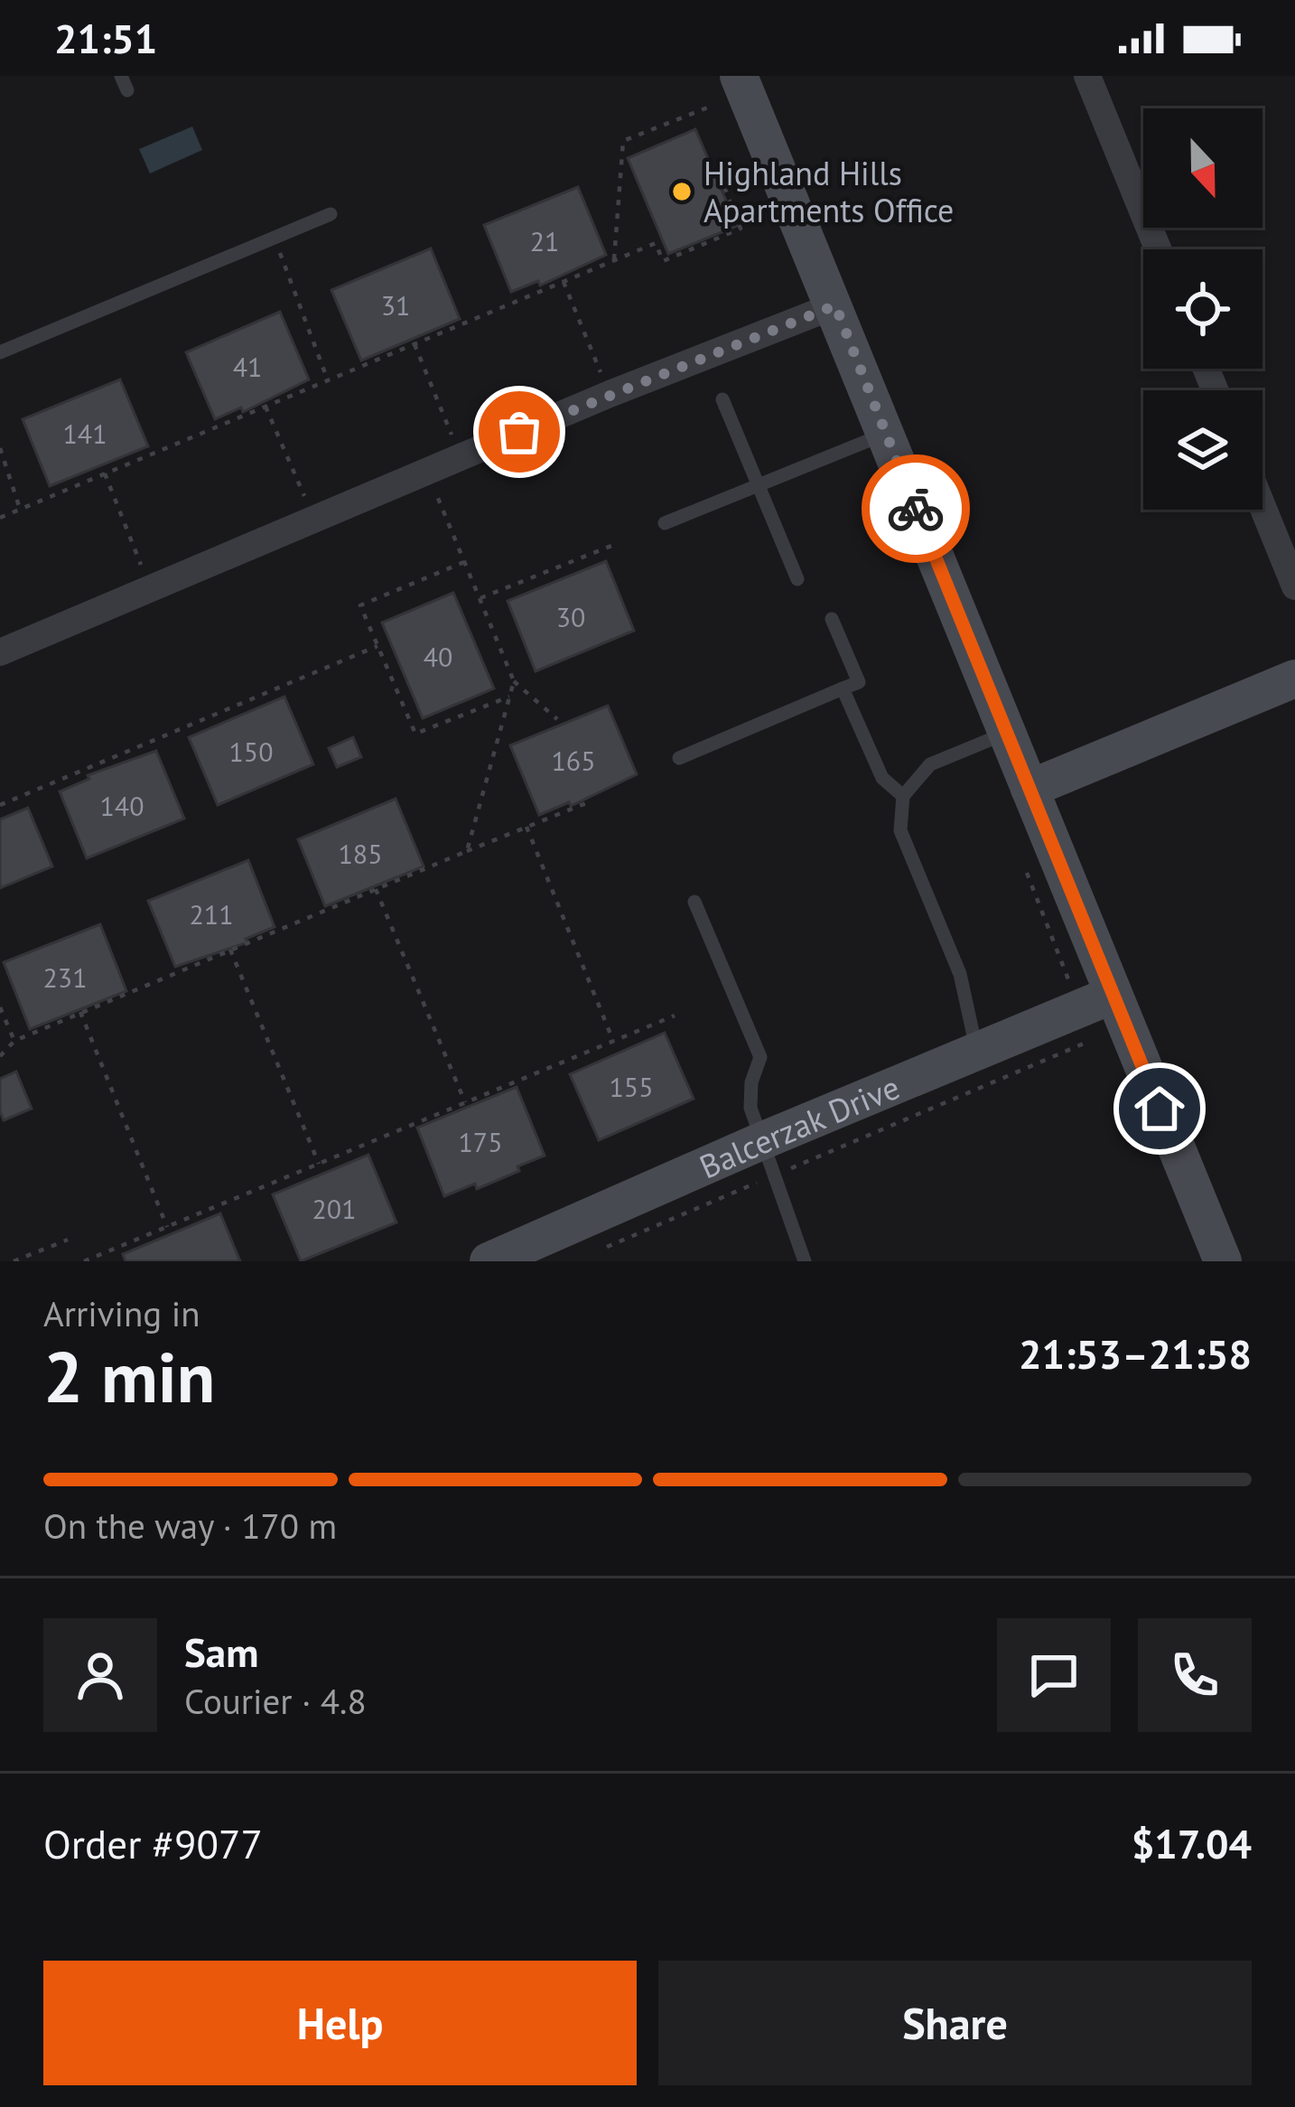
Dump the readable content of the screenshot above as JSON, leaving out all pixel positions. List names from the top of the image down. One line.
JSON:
{"streets":{"street":["Balcerzak Drive"]},"places":["Highland Hills Apartments Office"],"house_numbers":["21","31","41","141","30","40","150","165","140","185","211","231","155","175","201"],"north":"bottom","page":{"status":"21:51","heading":["2 min","Arriving in","21:53–21:58"],"panel":["Sam","Courier · 4.8","Order #9077","$17.04"],"bar":"On the way · 170 m","buttons":["Help","Share"]}}
